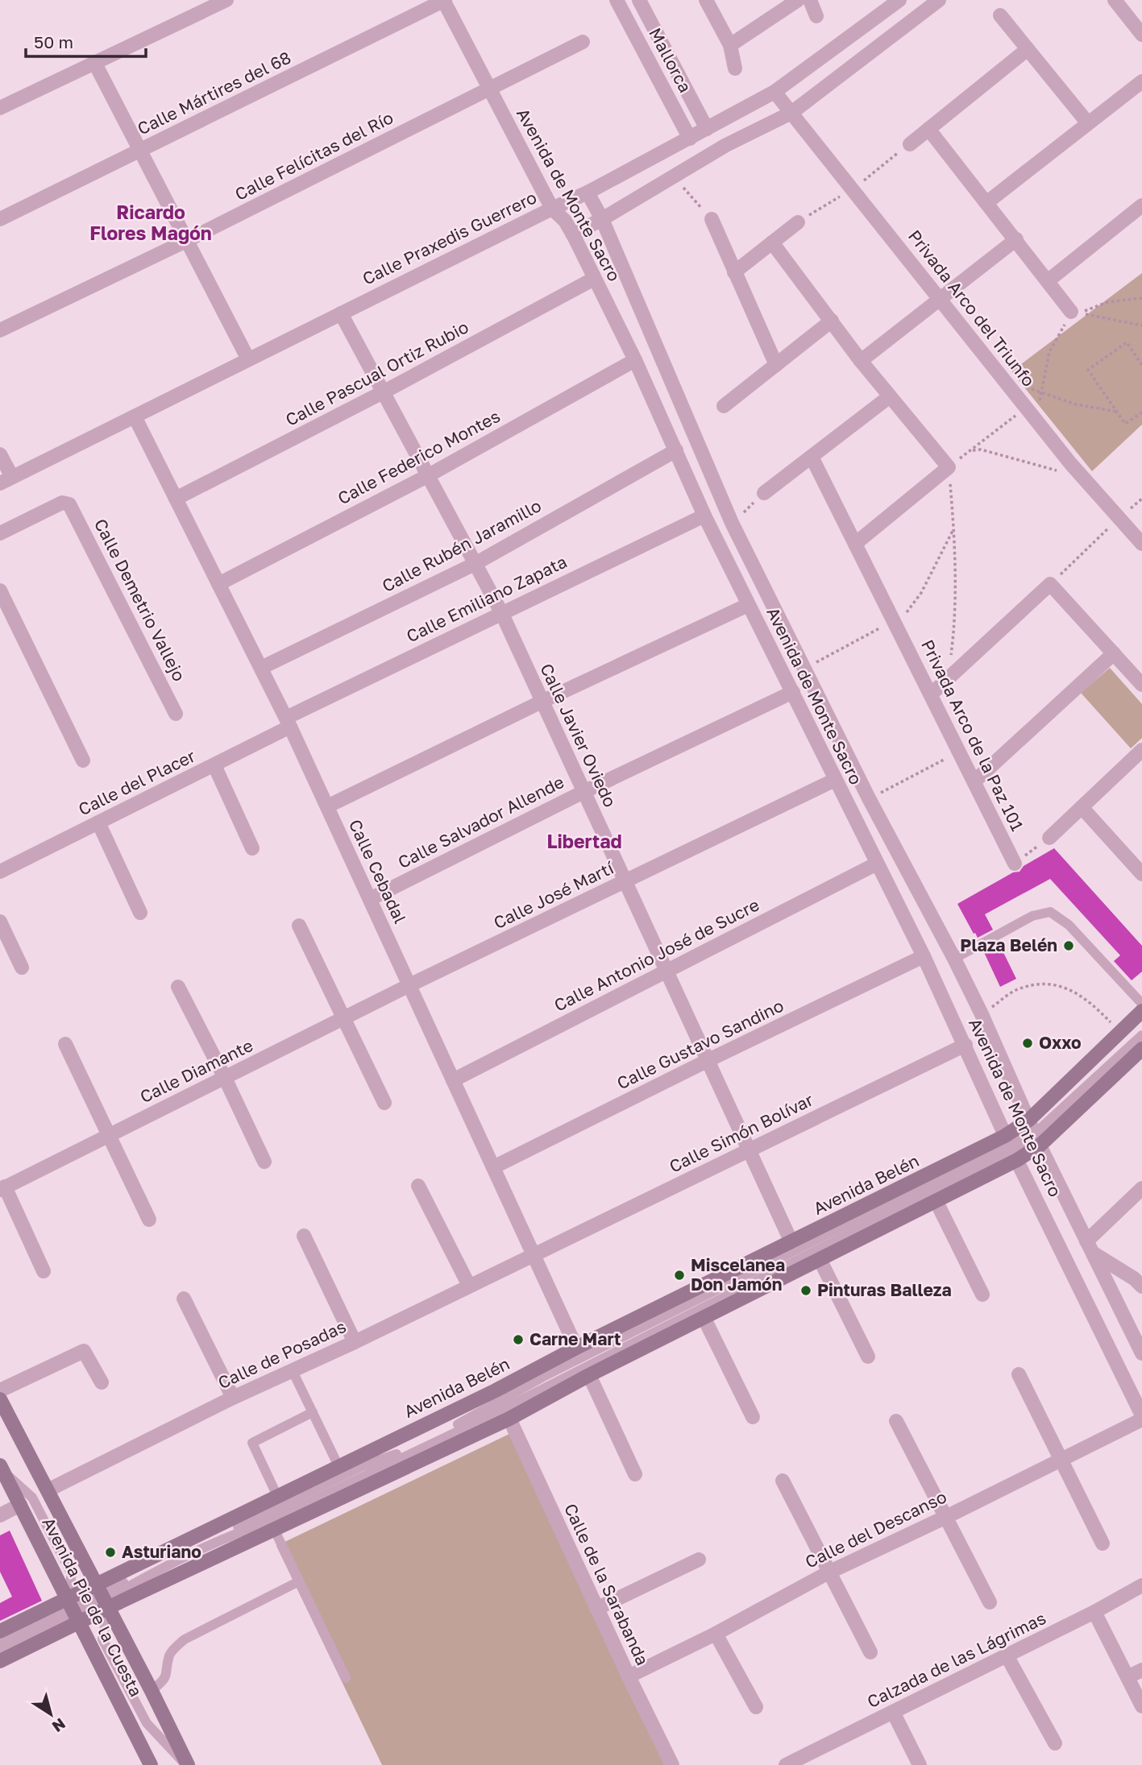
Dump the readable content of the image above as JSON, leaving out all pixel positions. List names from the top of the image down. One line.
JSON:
{"streets":{"main road":["Avenida Belén","Avenida Pie de la Cuesta"],"street":["Mallorca","Calle Mártires del 68","Calle Felícitas del Río","Avenida de Monte Sacro","Calle Praxedis Guerrero","Privada Arco del Triunfo","Calle Pascual Ortiz Rubio","Calle Federico Montes","Calle Rubén Jaramillo","Calle Emiliano Zapata","Calle Demetrio Vallejo","Calle Javier Oviedo","Privada Arco de la Paz 101","Calle del Placer","Calle Salvador Allende","Calle Cebadal","Calle José Martí","Calle Antonio José de Sucre","Calle Gustavo Sandino","Calle Diamante","Calle Simón Bolívar","Calle de Posadas","Calle del Descanso","Calle de la Sarabanda","Calzada de las Lágrimas"]},"crossings":[["Mallorca","Calle Praxedis Guerrero"],["Calle Mártires del 68","Avenida de Monte Sacro"],["Calle Felícitas del Río","Avenida de Monte Sacro"],["Avenida de Monte Sacro","Calle Praxedis Guerrero"],["Avenida de Monte Sacro","Calle Pascual Ortiz Rubio"],["Avenida de Monte Sacro","Calle Federico Montes"],["Avenida de Monte Sacro","Calle Rubén Jaramillo"],["Avenida de Monte Sacro","Calle Emiliano Zapata"],["Avenida de Monte Sacro","Calle Salvador Allende"],["Avenida de Monte Sacro","Calle José Martí"],["Avenida de Monte Sacro","Calle Antonio José de Sucre"],["Avenida de Monte Sacro","Calle Gustavo Sandino"],["Avenida de Monte Sacro","Calle Simón Bolívar"],["Avenida de Monte Sacro","Avenida Belén"],["Avenida de Monte Sacro","Calle del Descanso"],["Calle Praxedis Guerrero","Privada Arco del Triunfo"],["Calle Praxedis Guerrero","Calle Javier Oviedo"],["Calle Praxedis Guerrero","Calle Cebadal"],["Calle Pascual Ortiz Rubio","Calle Javier Oviedo"],["Calle Pascual Ortiz Rubio","Calle Cebadal"],["Calle Federico Montes","Calle Javier Oviedo"],["Calle Federico Montes","Calle Cebadal"],["Calle Rubén Jaramillo","Calle Javier Oviedo"],["Calle Rubén Jaramillo","Calle Cebadal"],["Calle Emiliano Zapata","Calle Javier Oviedo"],["Calle Emiliano Zapata","Calle del Placer"],["Calle Emiliano Zapata","Calle Cebadal"],["Calle Javier Oviedo","Calle Salvador Allende"],["Calle Javier Oviedo","Calle José Martí"],["Calle Javier Oviedo","Calle Antonio José de Sucre"],["Calle Javier Oviedo","Calle Gustavo Sandino"],["Calle Javier Oviedo","Calle Simón Bolívar"],["Calle Javier Oviedo","Avenida Belén"],["Calle del Placer","Calle Cebadal"],["Calle Salvador Allende","Calle Cebadal"],["Calle Cebadal","Calle José Martí"],["Calle Cebadal","Calle Antonio José de Sucre"],["Calle Cebadal","Calle Gustavo Sandino"],["Calle Cebadal","Calle Diamante"],["Calle Cebadal","Calle Simón Bolívar"],["Calle Cebadal","Avenida Belén"],["Calle Cebadal","Calle de Posadas"],["Calle José Martí","Calle Diamante"],["Calle Simón Bolívar","Calle de Posadas"],["Avenida Belén","Calle de la Sarabanda"],["Avenida Belén","Avenida Pie de la Cuesta"],["Calle de Posadas","Avenida Pie de la Cuesta"],["Calle del Descanso","Calle de la Sarabanda"]],"districts":["Ricardo Flores Magón","Libertad"],"places":["Plaza Belén","Oxxo","Miscelanea Don Jamón","Pinturas Balleza","Carne Mart","Asturiano"],"scale_bar":"50 m","north":"bottom right"}
